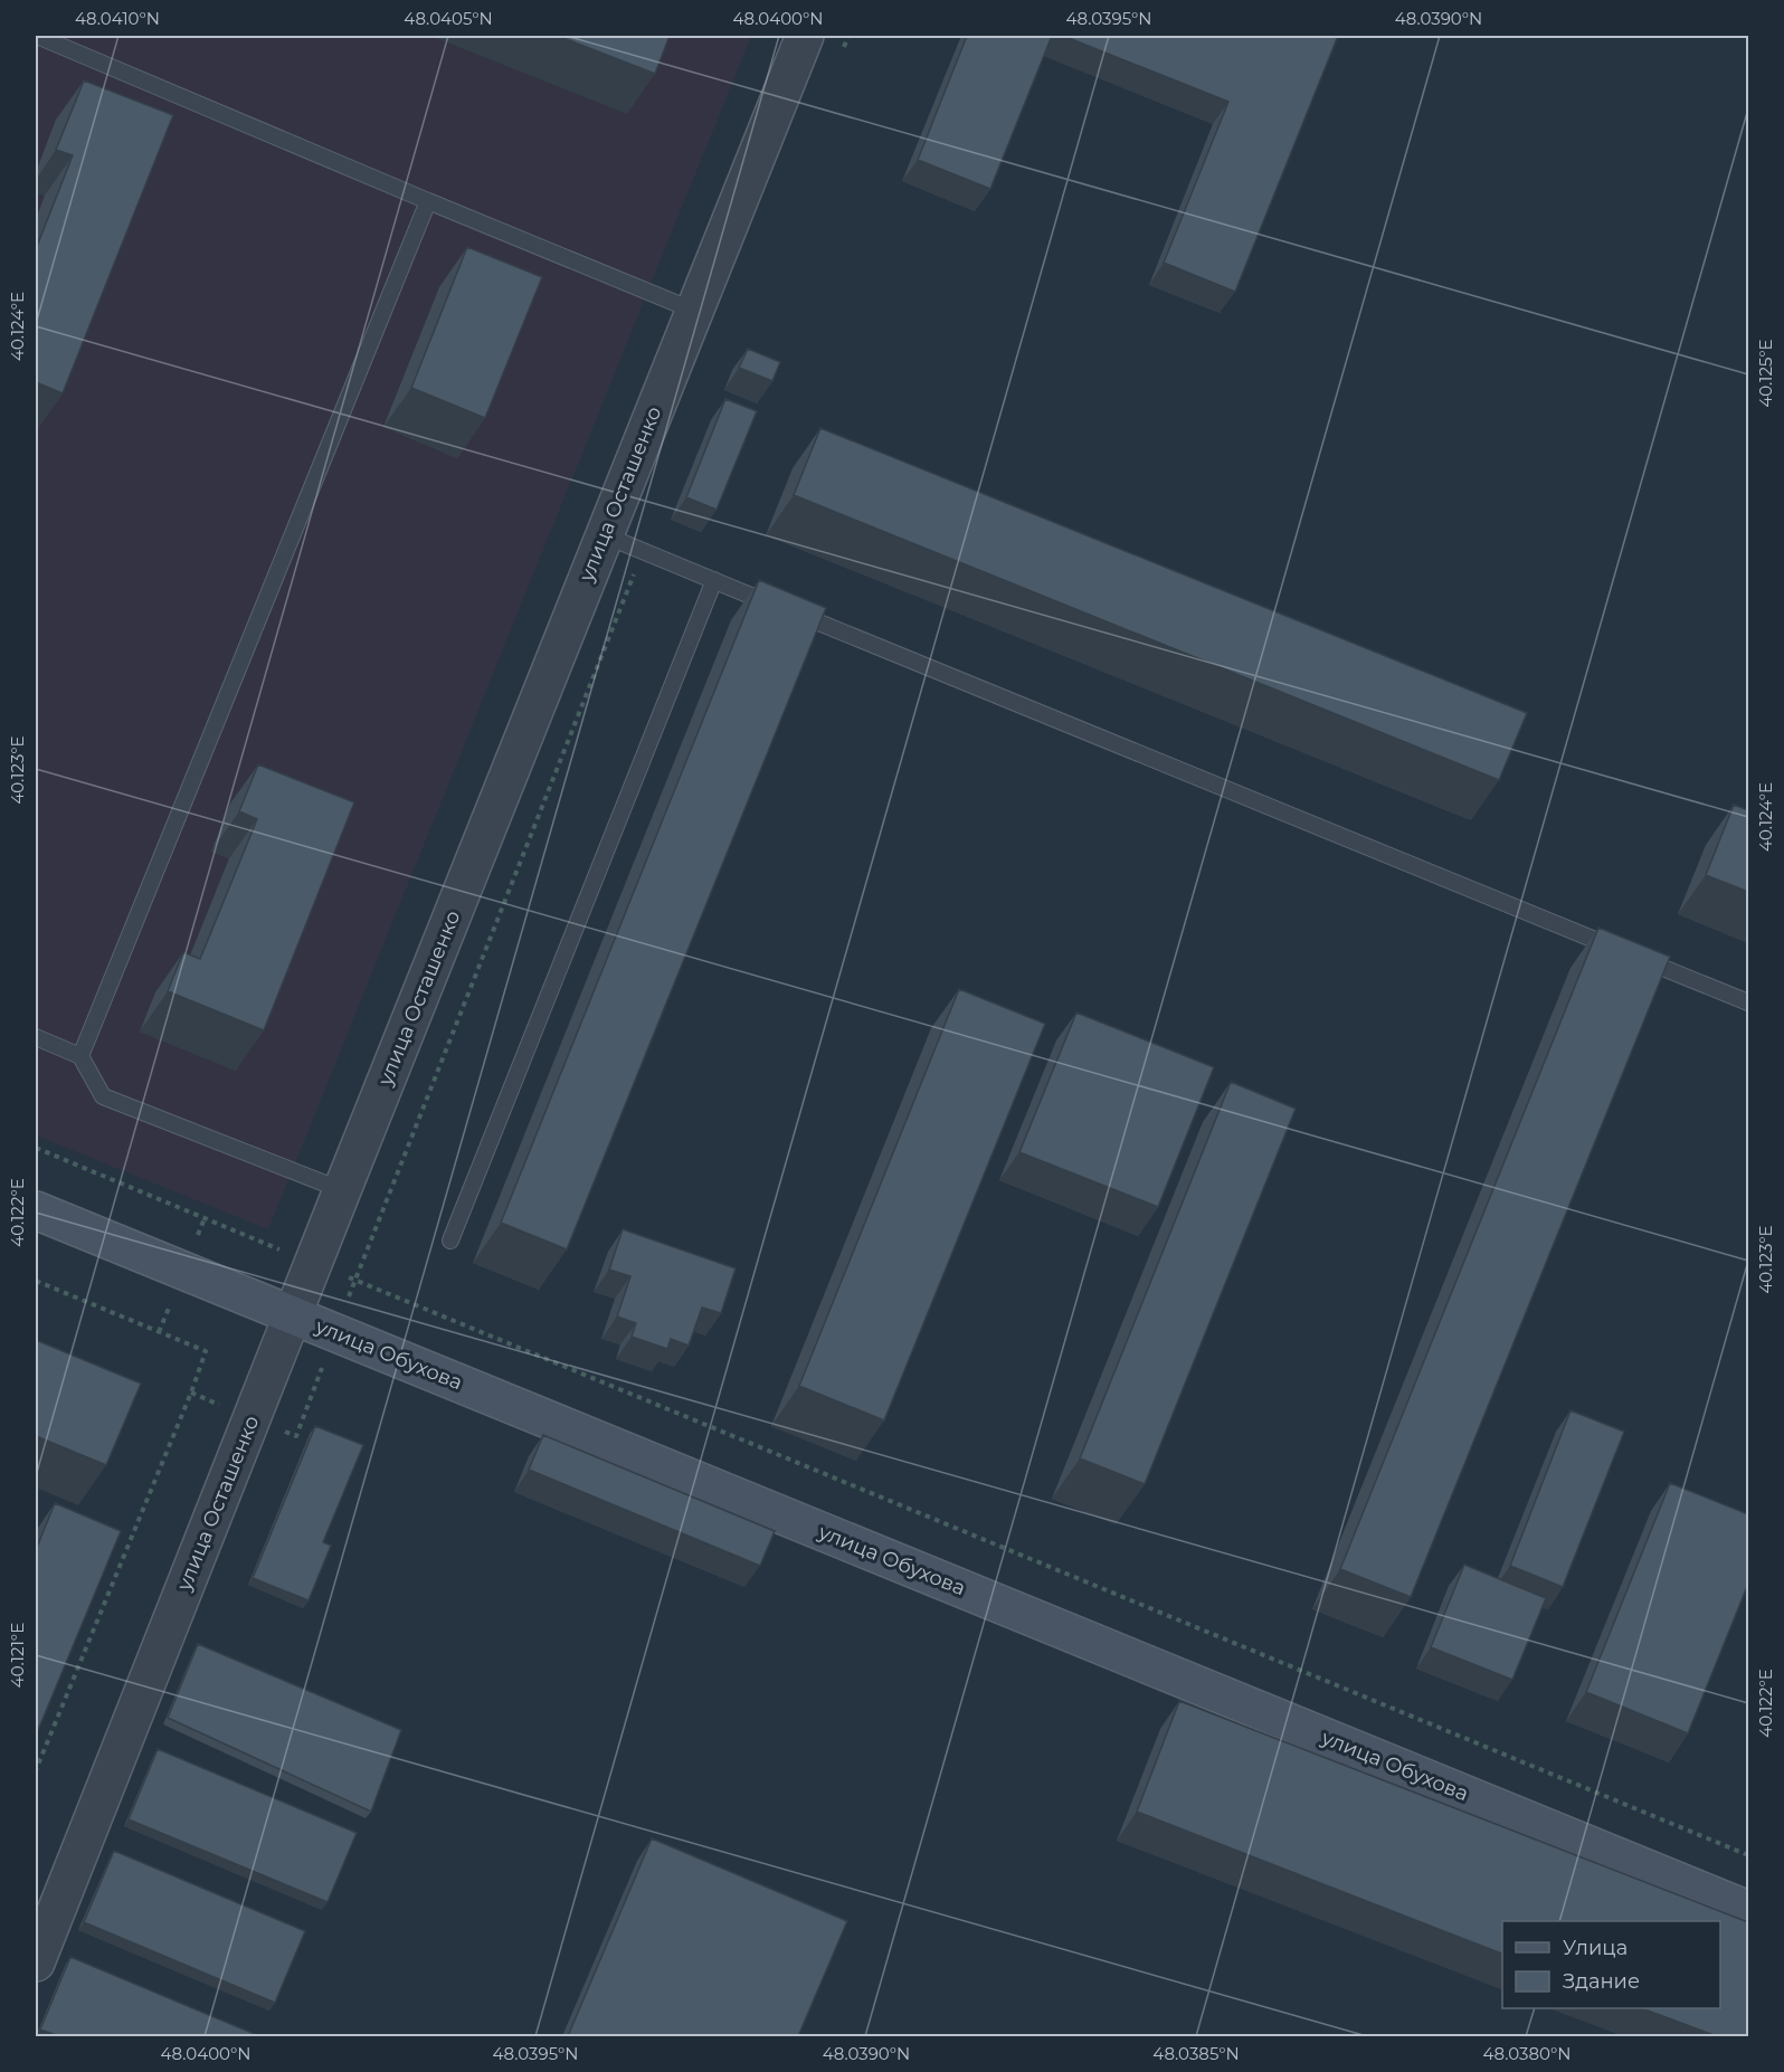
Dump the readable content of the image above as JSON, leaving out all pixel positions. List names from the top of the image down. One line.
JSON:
{"streets":{"main road":["улица Обухова"],"street":["улица Осташенко"]},"crossings":[["улица Осташенко","улица Обухова"]],"legend":["Улица","Здание"],"coordinates":["48.0410°N","48.0405°N","48.0400°N","48.0395°N","48.0390°N","40.124°E","40.125°E","40.123°E","40.122°E","40.121°E","48.0385°N","48.0380°N"]}
